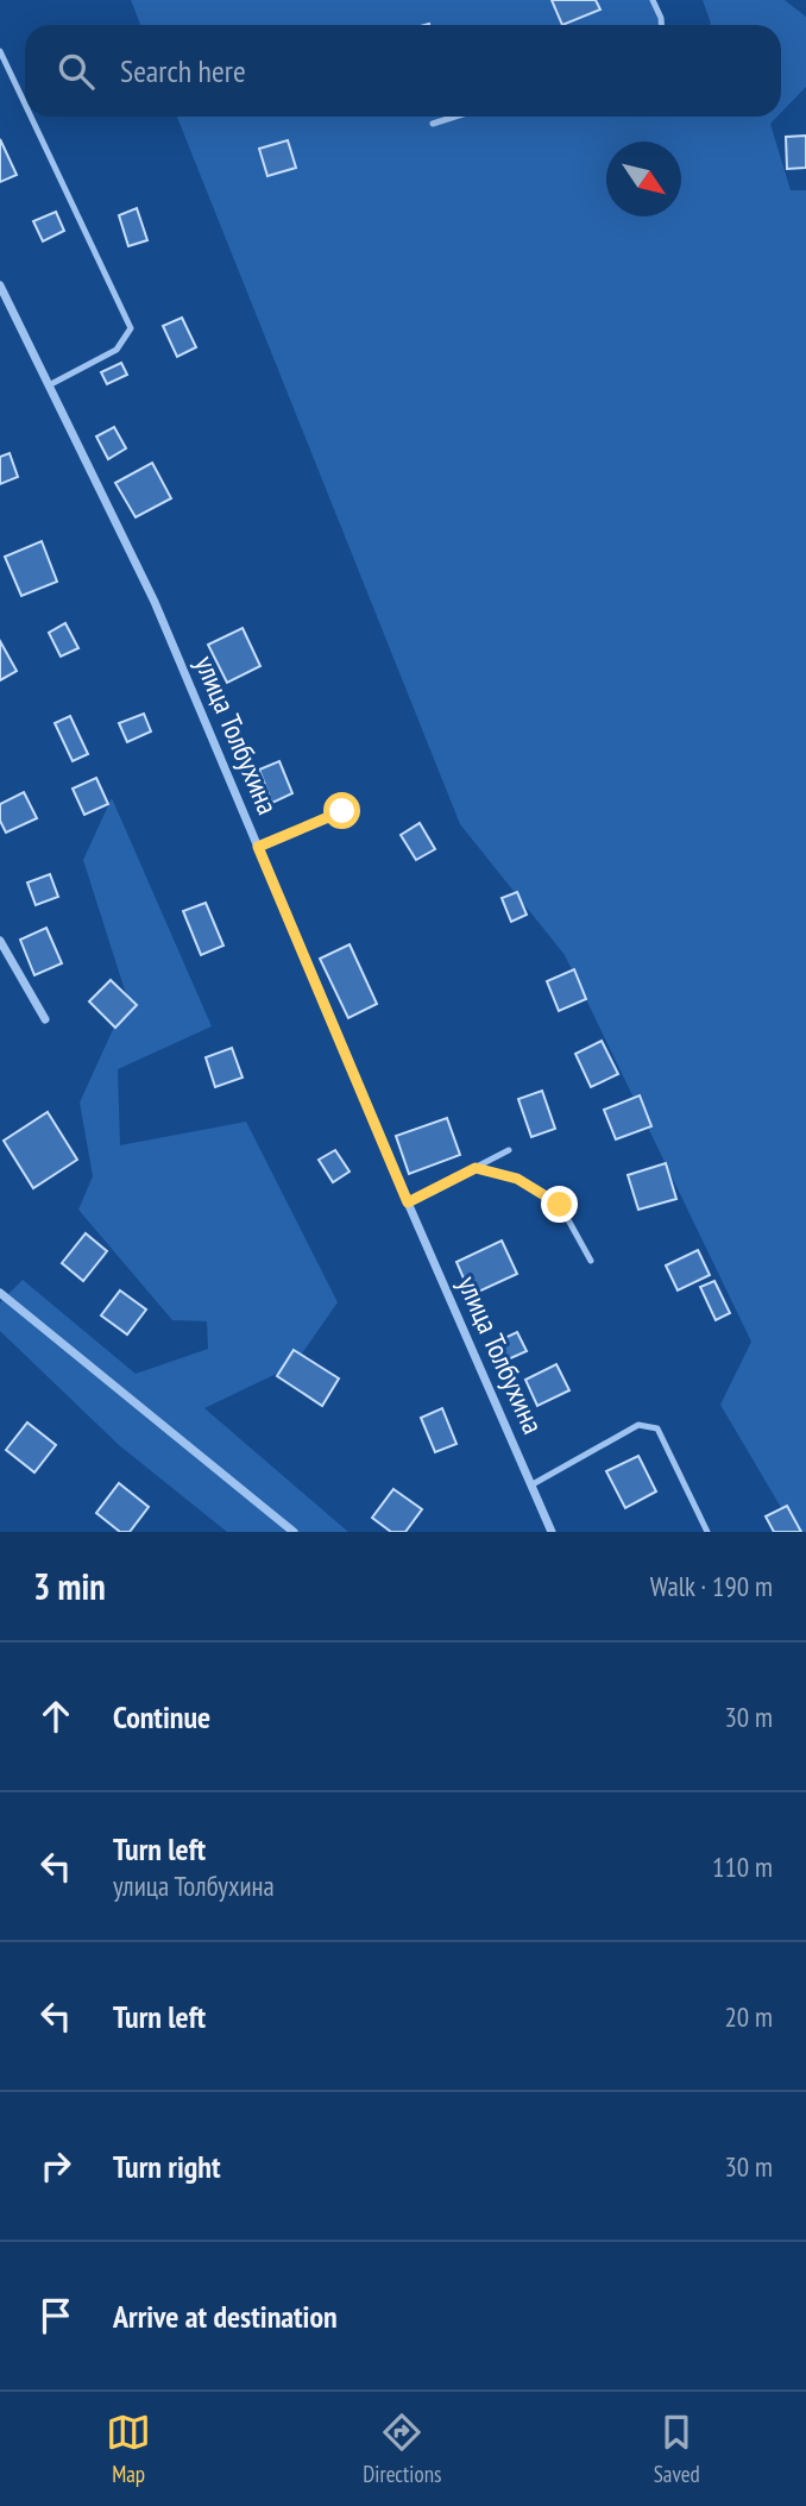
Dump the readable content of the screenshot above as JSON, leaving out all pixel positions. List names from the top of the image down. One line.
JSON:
{"streets":{"street":["улица Толбухина"]},"north":"bottom right","page":{"search":"Search here","heading":["3 min","Walk · 190 m"],"list":[["Continue","30 m"],["Turn left","улица Толбухина","110 m"],["Turn left","20 m"],["Turn right","30 m"],"Arrive at destination"],"nav":["Map","Directions","Saved"]}}
